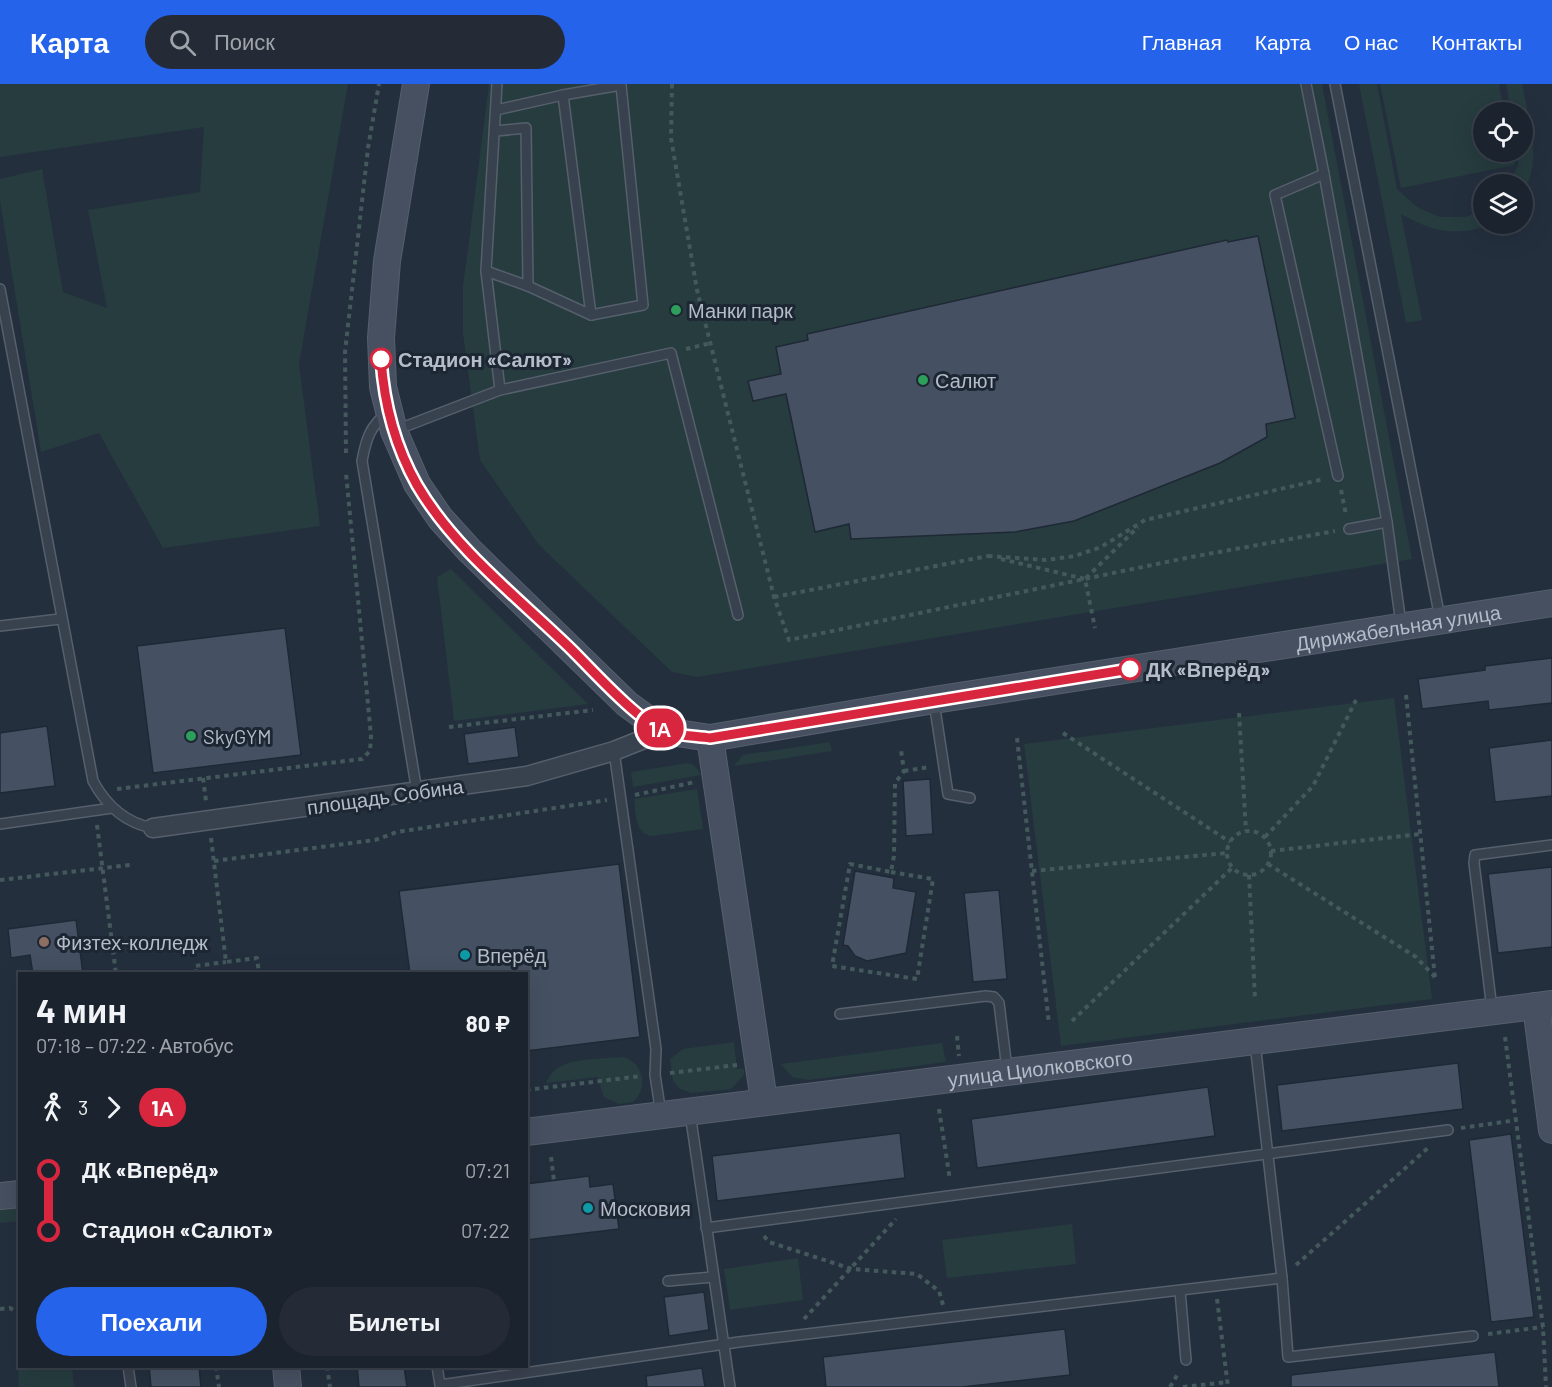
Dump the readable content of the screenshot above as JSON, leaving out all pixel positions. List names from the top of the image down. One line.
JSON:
{"streets":{"main road":["Дирижабельная улица","улица Циолковского"],"street":["площадь Собина"]},"places":["Манки парк","Стадион «Салют»","Салют","ДК «Вперёд»","SkyGYM","Физтех-колледж","Вперёд","Московия"],"lines":["bus line 1А"],"page":{"header":"Карта","search":"Поиск","nav":["Главная","Карта","О нас","Контакты"],"on_map":"1А","heading":["4 мин","07:18 – 07:22 · Автобус","80 ₽"],"legs":["3","1А"],"list":[{"name":"ДК «Вперёд»","value":"07:21"},{"name":"Стадион «Салют»","value":"07:22"}],"buttons":["Поехали","Билеты"]}}
